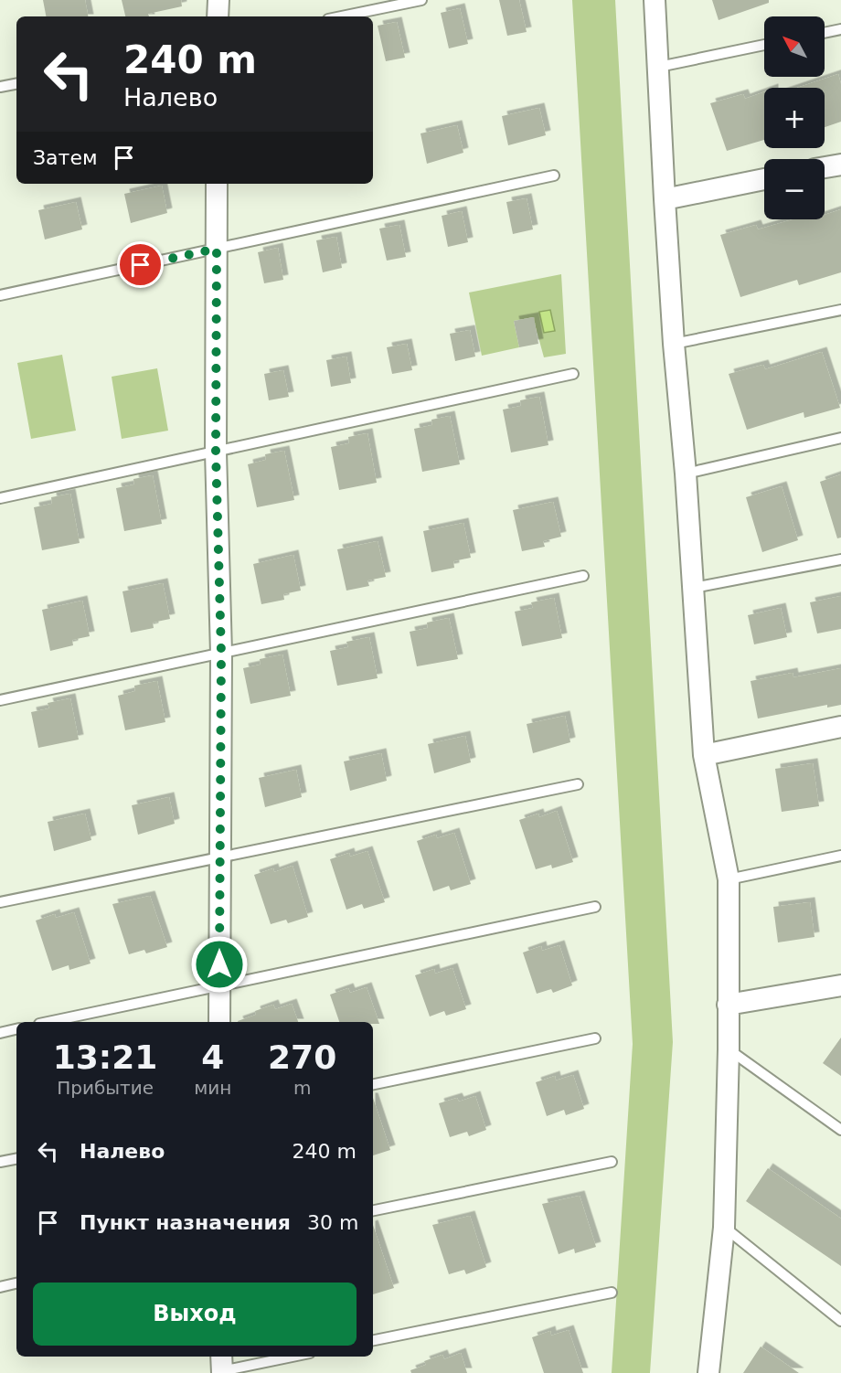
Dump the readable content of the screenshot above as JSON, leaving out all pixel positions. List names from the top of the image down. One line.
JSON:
{"north":"top left","page":{"map_buttons":["+","−"],"turn":["240 m","Налево"],"then":"Затем","eta":["13:21","Прибытие","4","мин","270","m"],"list":[{"name":"Налево","value":"240 m"},{"name":"Пункт назначения","value":"30 m"}],"buttons":"Выход"}}
